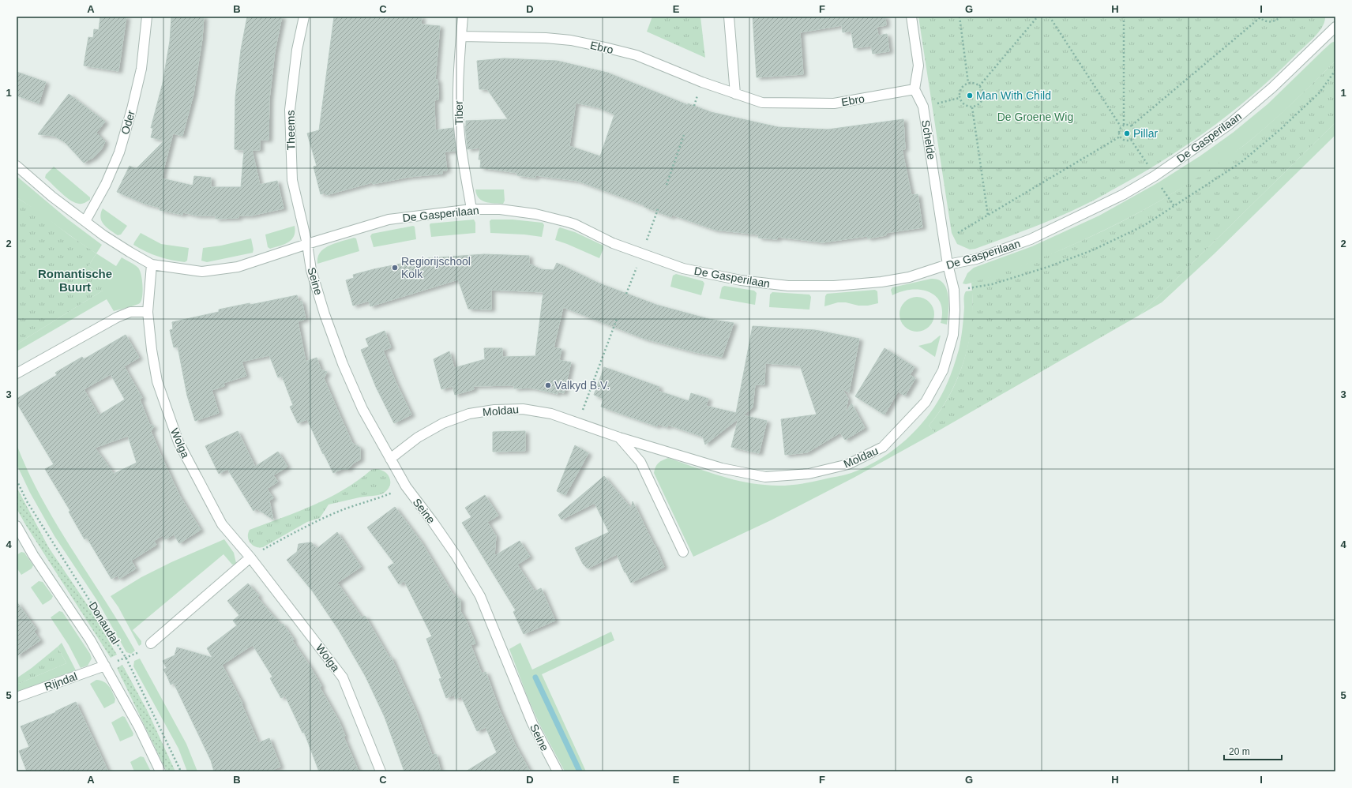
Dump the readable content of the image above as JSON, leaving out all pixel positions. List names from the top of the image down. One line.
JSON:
{"streets":{"street":["Ebro","Tiber","Oder","Theems","De Gasperilaan","Schelde","Seine","Moldau","Wolga","Donaudal","Rijndal"]},"crossings":[["Ebro","Tiber"],["Ebro","Schelde"],["Tiber","De Gasperilaan"],["Oder","De Gasperilaan"],["Theems","De Gasperilaan"],["Theems","Seine"],["De Gasperilaan","Schelde"],["De Gasperilaan","Seine"],["De Gasperilaan","Moldau"],["De Gasperilaan","Wolga"],["Schelde","Moldau"],["Seine","Moldau"],["Donaudal","Rijndal"]],"districts":["Romantische Buurt"],"parks":["De Groene Wig"],"places":["Man With Child","Pillar","Regiorijschool Kolk","Valkyd B.V."],"scale_bar":"20 m","grid":{"columns":["A","B","C","D","E","F","G","H","I"],"rows":["1","2","3","4","5"]}}
